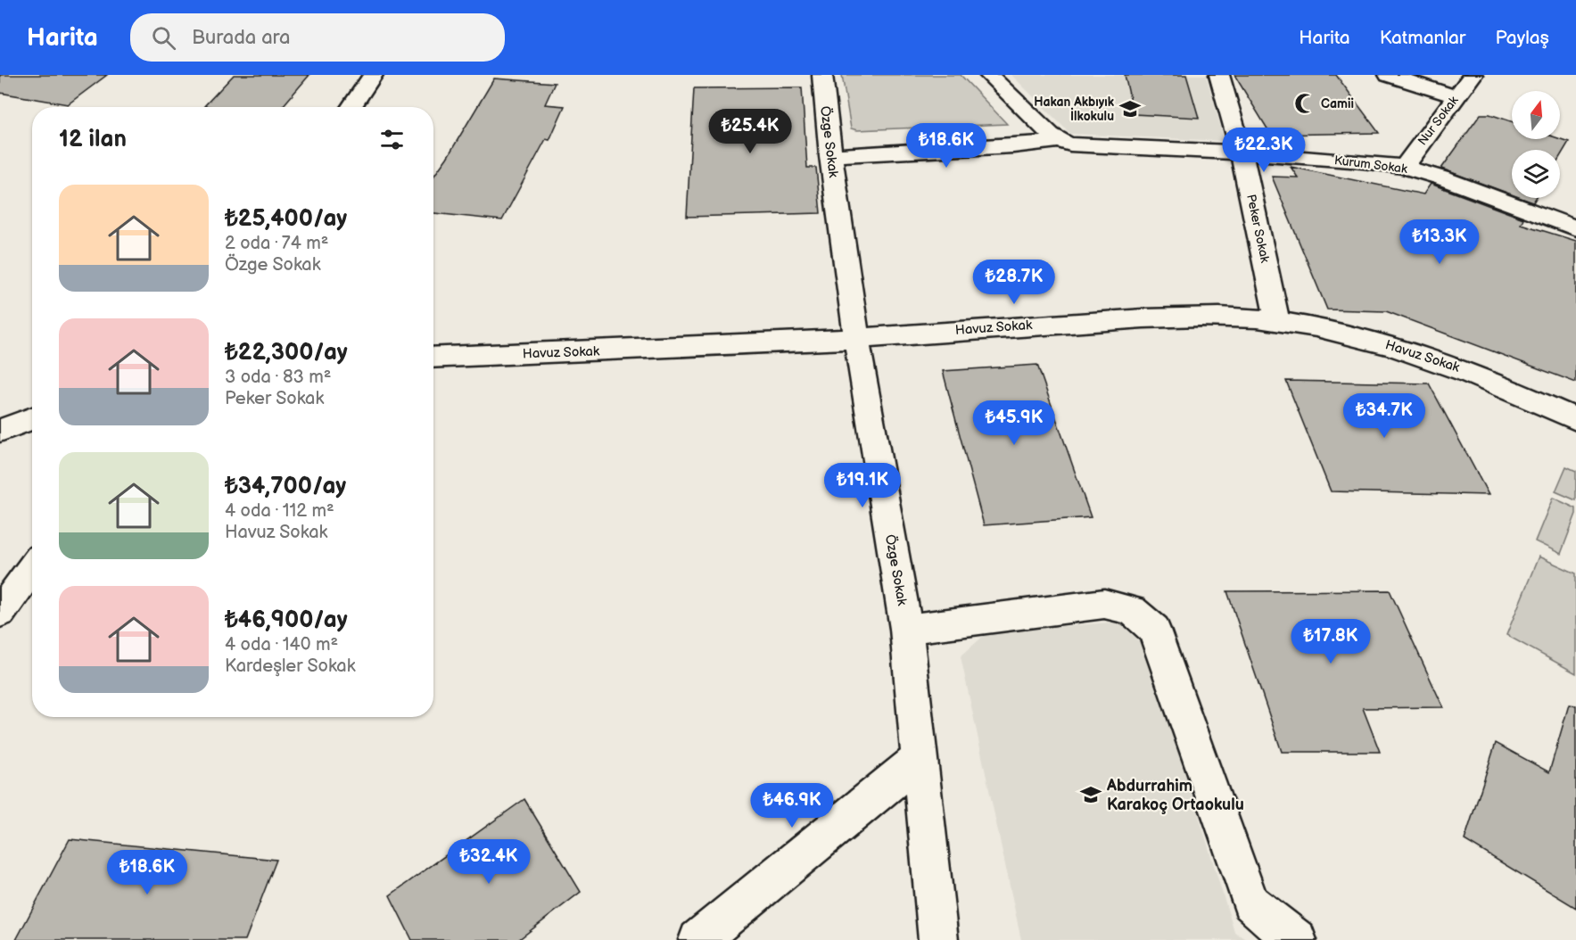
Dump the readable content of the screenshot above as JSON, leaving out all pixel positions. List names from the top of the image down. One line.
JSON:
{"streets":{"street":["Nur Sokak","Özge Sokak","Kurum Sokak","Peker Sokak","Havuz Sokak"]},"crossings":[["Nur Sokak","Kurum Sokak"],["Özge Sokak","Kurum Sokak"],["Özge Sokak","Havuz Sokak"],["Kurum Sokak","Peker Sokak"],["Peker Sokak","Havuz Sokak"]],"places":{"mosque":["Camii"],"school or university":["Hakan Akbıyık İlkokulu","Abdurrahim Karakoç Ortaokulu"]},"north":"top","page":{"header":"Harita","search":"Burada ara","nav":["Harita","Katmanlar","Paylaş"],"heading":"12 ilan","price":["₺25.4K","₺18.6K","₺22.3K","₺13.3K","₺28.7K","₺34.7K","₺45.9K","₺19.1K","₺17.8K","₺46.9K","₺32.4K","₺18.6K"],"list":[{"name":"₺25,400/ay","note":"2 oda · 74 m² · Özge Sokak"},{"name":"₺22,300/ay","note":"3 oda · 83 m² · Peker Sokak"},{"name":"₺34,700/ay","note":"4 oda · 112 m² · Havuz Sokak"},{"name":"₺46,900/ay","note":"4 oda · 140 m² · Kardeşler Sokak"}]}}
